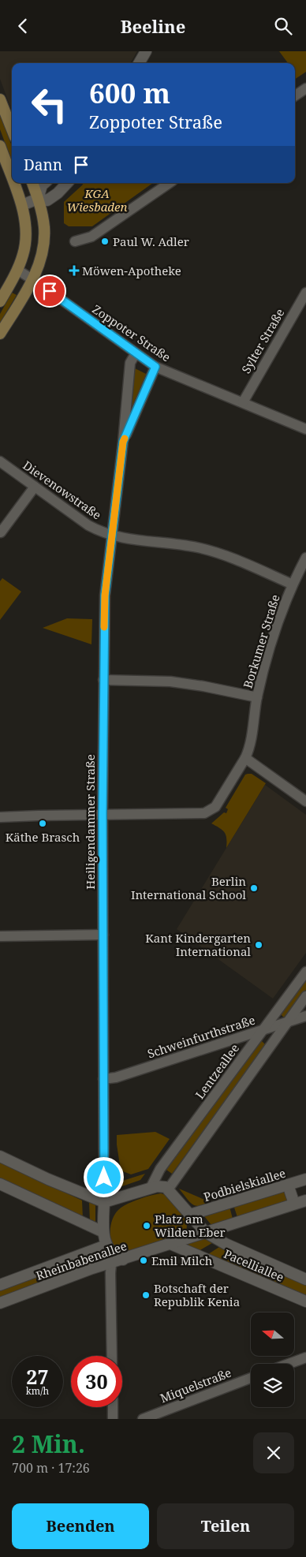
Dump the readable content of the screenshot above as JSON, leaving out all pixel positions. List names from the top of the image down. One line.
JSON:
{"streets":{"street":["Zoppoter Straße","Sylter Straße","Dievenowstraße","Borkumer Straße","Heiligendammer Straße","Schweinfurthstraße","Lentzeallee","Podbielskiallee","Rheinbabenallee","Pacelliallee","Miquelstraße"]},"crossings":[["Zoppoter Straße","Sylter Straße"],["Zoppoter Straße","Heiligendammer Straße"],["Dievenowstraße","Borkumer Straße"],["Dievenowstraße","Heiligendammer Straße"],["Borkumer Straße","Heiligendammer Straße"],["Heiligendammer Straße","Schweinfurthstraße"],["Schweinfurthstraße","Lentzeallee"],["Rheinbabenallee","Pacelliallee"]],"parks":["KGA Wiesbaden"],"places":{"other":["Paul W. Adler","Käthe Brasch","Berlin International School","Kant Kindergarten International","Platz am Wilden Eber","Emil Milch","Botschaft der Republik Kenia"],"health":["Möwen-Apotheke"]},"north":"left","page":{"header":"Beeline","turn":["600 m","Zoppoter Straße"],"then":"Dann","speed":"27 km/h","limit":"30","heading":["2 Min.","700 m · 17:26"],"buttons":["Beenden","Teilen"]}}
